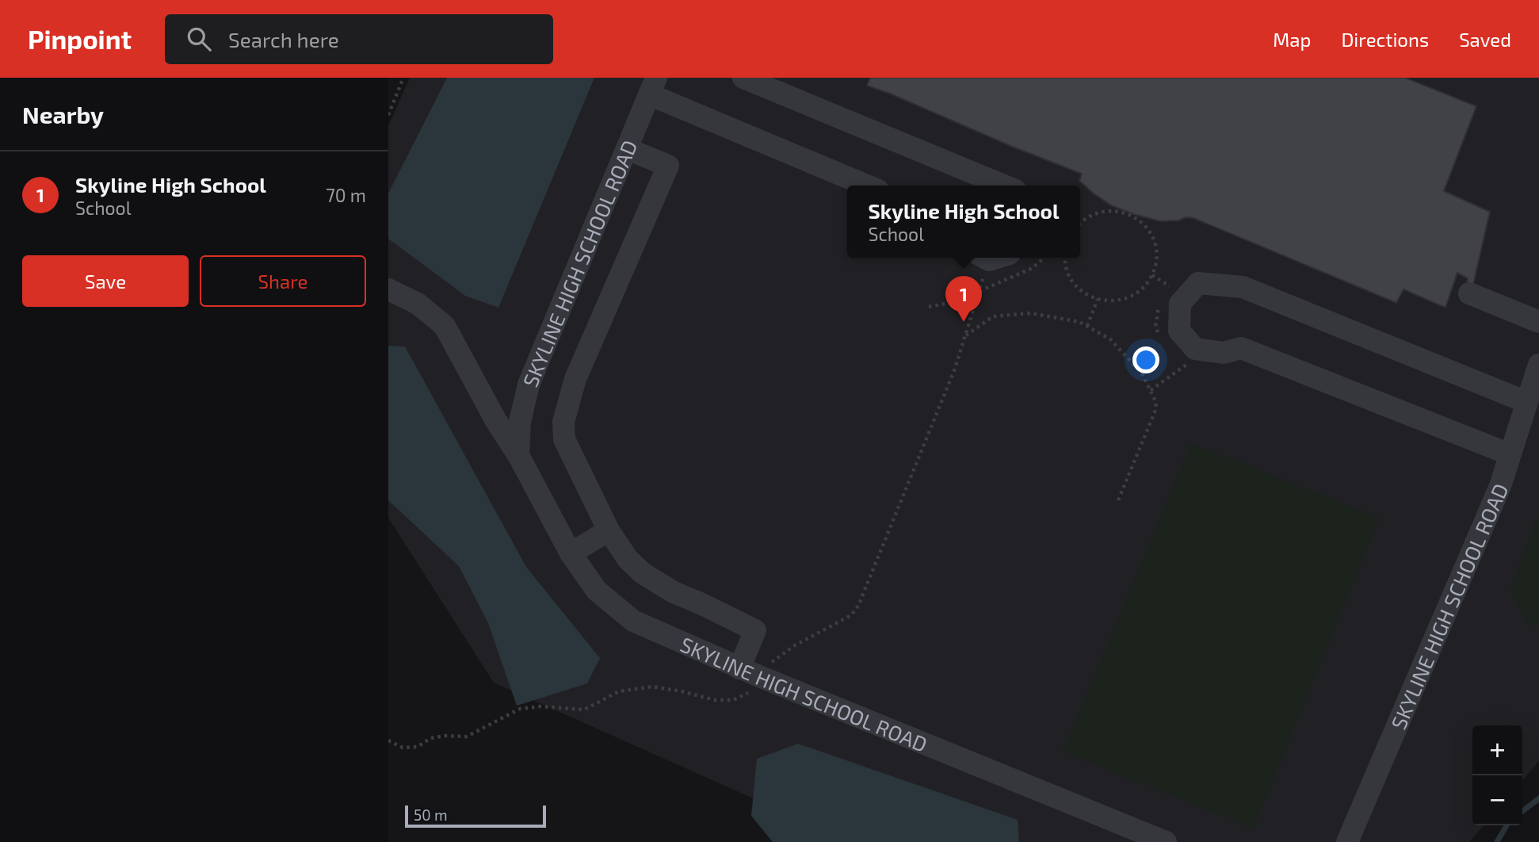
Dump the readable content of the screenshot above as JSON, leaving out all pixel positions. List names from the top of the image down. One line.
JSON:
{"streets":{"lane":["SKYLINE HIGH SCHOOL ROAD"]},"scale_bar":"50 m","page":{"header":"Pinpoint","search":"Search here","nav":["Map","Directions","Saved"],"heading":"Nearby","list":[{"mark":"1","name":"Skyline High School","note":"School","value":"70 m"}],"popup":["Skyline High School","School"],"buttons":["Save","Share"],"pins":"1","map_buttons":["+","−"],"scale":"50 m"}}
